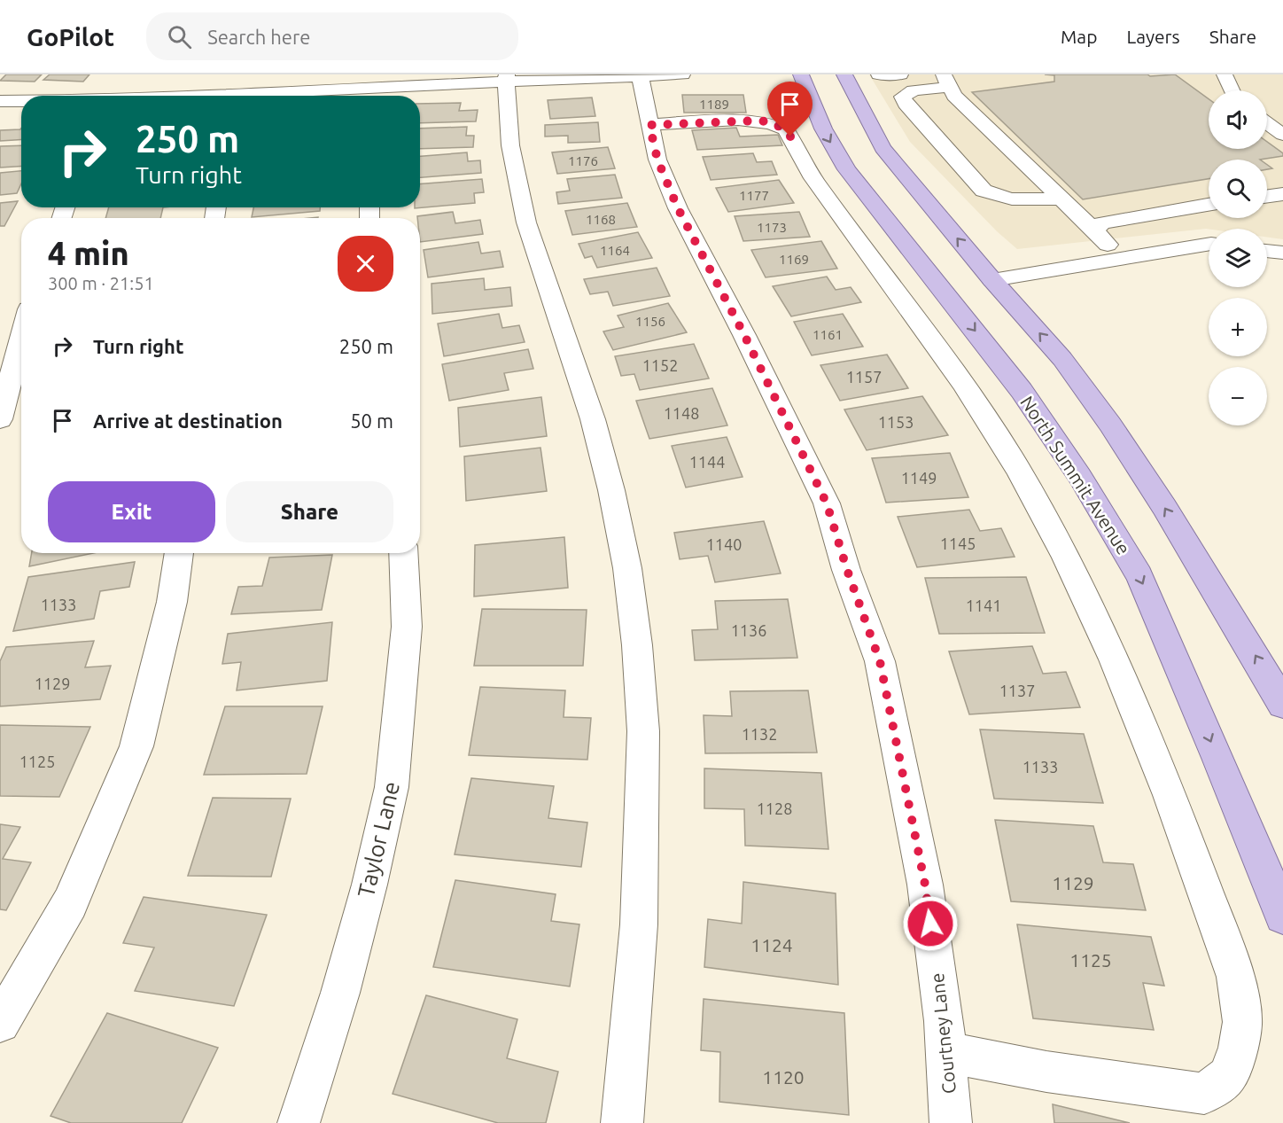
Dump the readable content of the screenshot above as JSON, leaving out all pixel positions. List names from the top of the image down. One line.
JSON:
{"streets":{"main road":["North Summit Avenue"],"street":["Taylor Lane","Courtney Lane"]},"house_numbers":["1189","1176","1177","1168","1173","1164","1169","1156","1161","1152","1157","1148","1153","1144","1149","1145","1140","1133","1141","1136","1129","1137","1132","1125","1133","1128","1129","1124","1125","1120"],"page":{"header":"GoPilot","search":"Search here","nav":["Map","Layers","Share"],"map_buttons":["+","−"],"turn":["250 m","Turn right"],"heading":["4 min","300 m · 21:51"],"list":[{"name":"Turn right","value":"250 m"},{"name":"Arrive at destination","value":"50 m"}],"buttons":["Exit","Share"]}}
